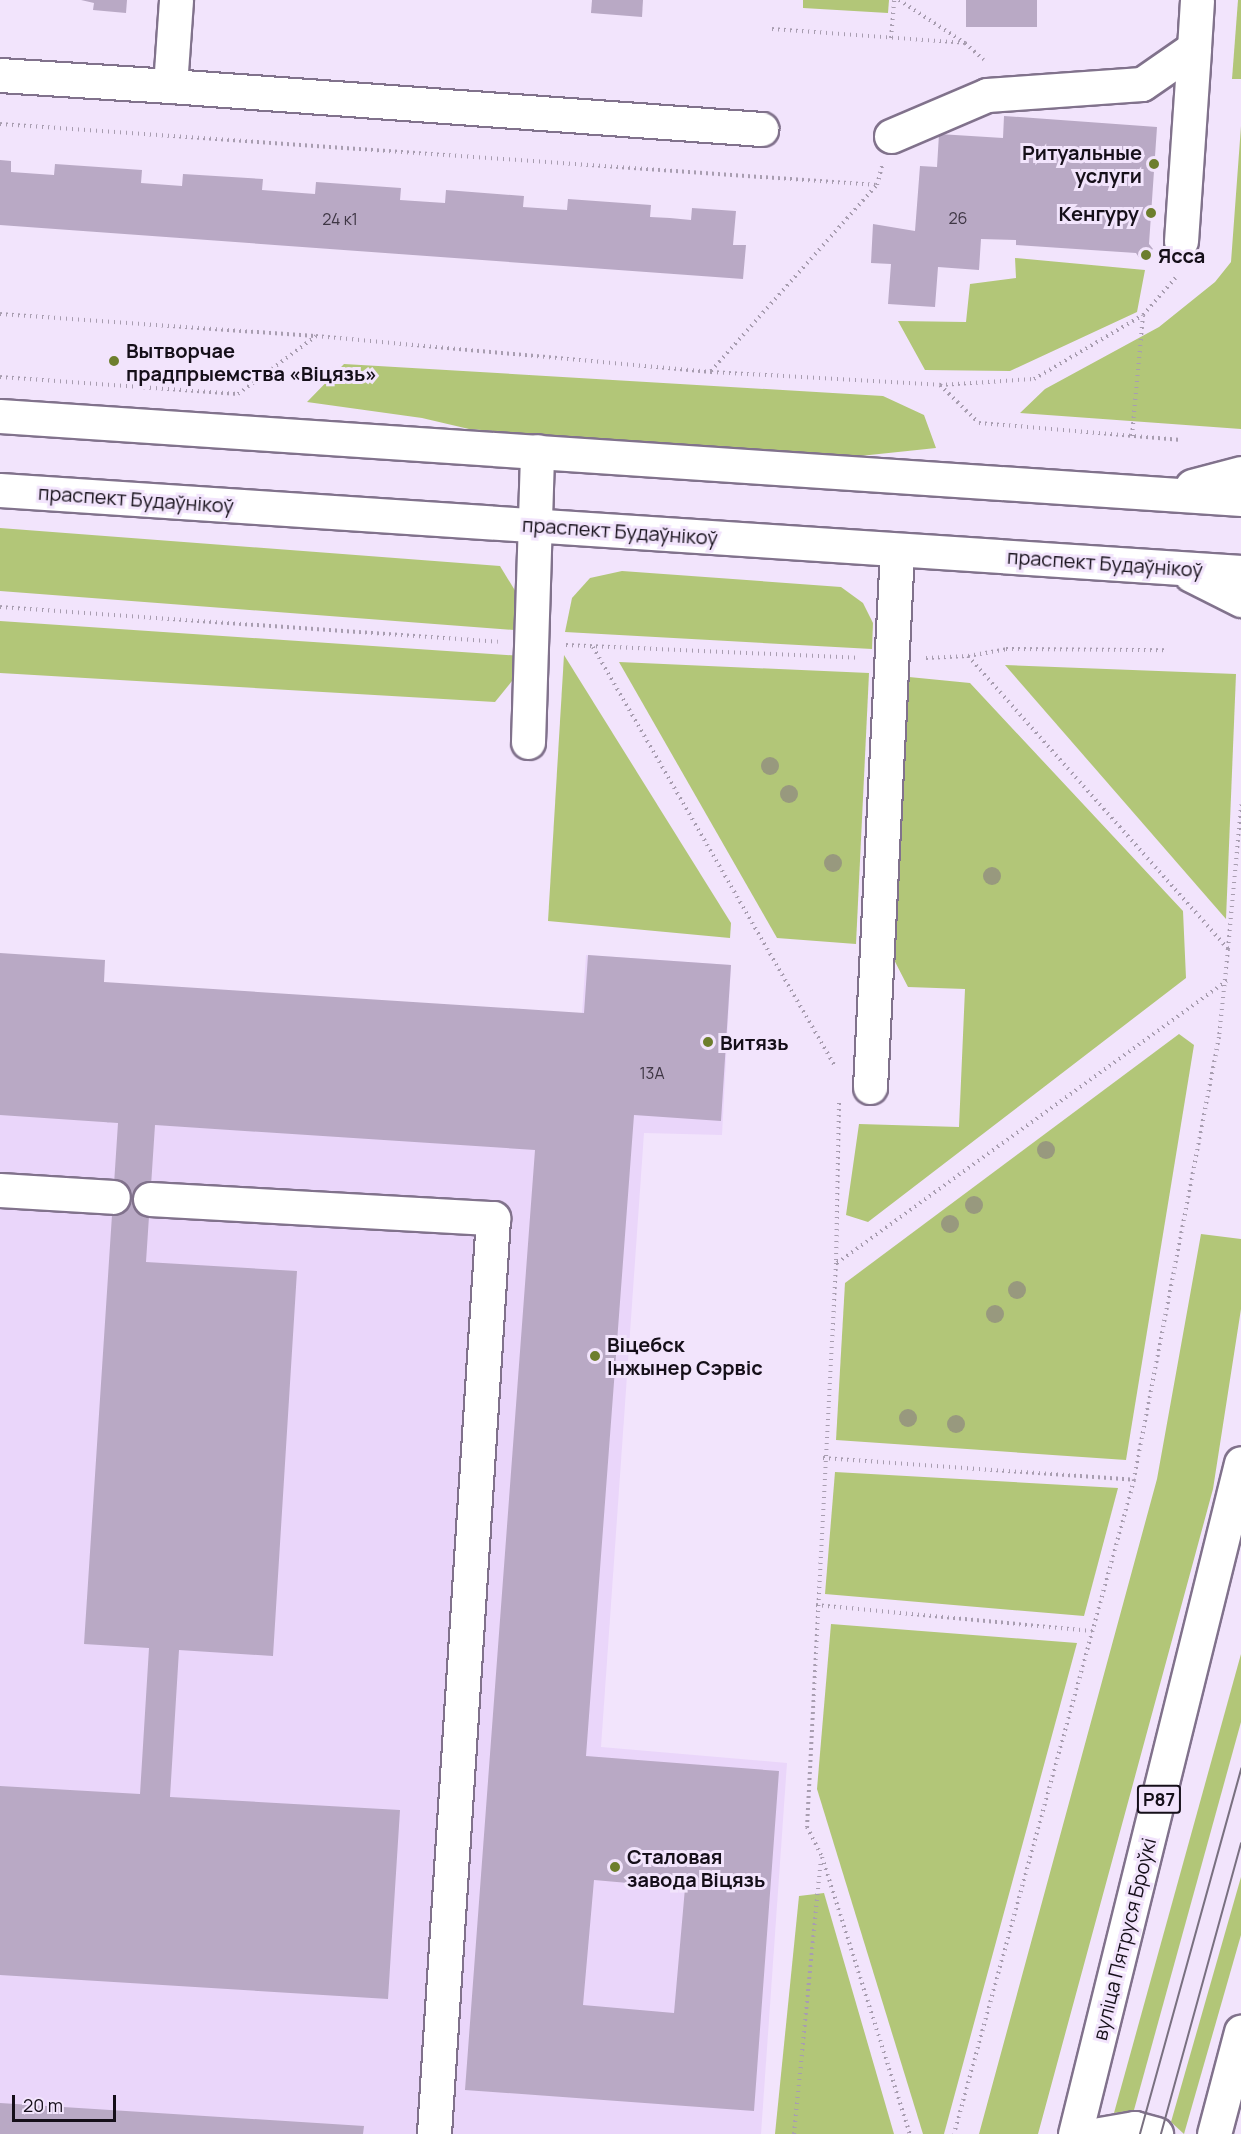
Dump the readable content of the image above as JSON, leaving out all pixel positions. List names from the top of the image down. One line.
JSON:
{"streets":{"main road":["праспект Будаўнікоў","Р87","вуліца Пятруся Броўкі"]},"places":["Ритуальные услуги","Кенгуру","Ясса","Вытворчае прадпрыемства «Віцязь»","Витязь","Віцебск Інжынер Сэрвіс","Сталовая завода Віцязь"],"house_numbers":["26","24 к1","13А"],"scale_bar":"20 m"}
